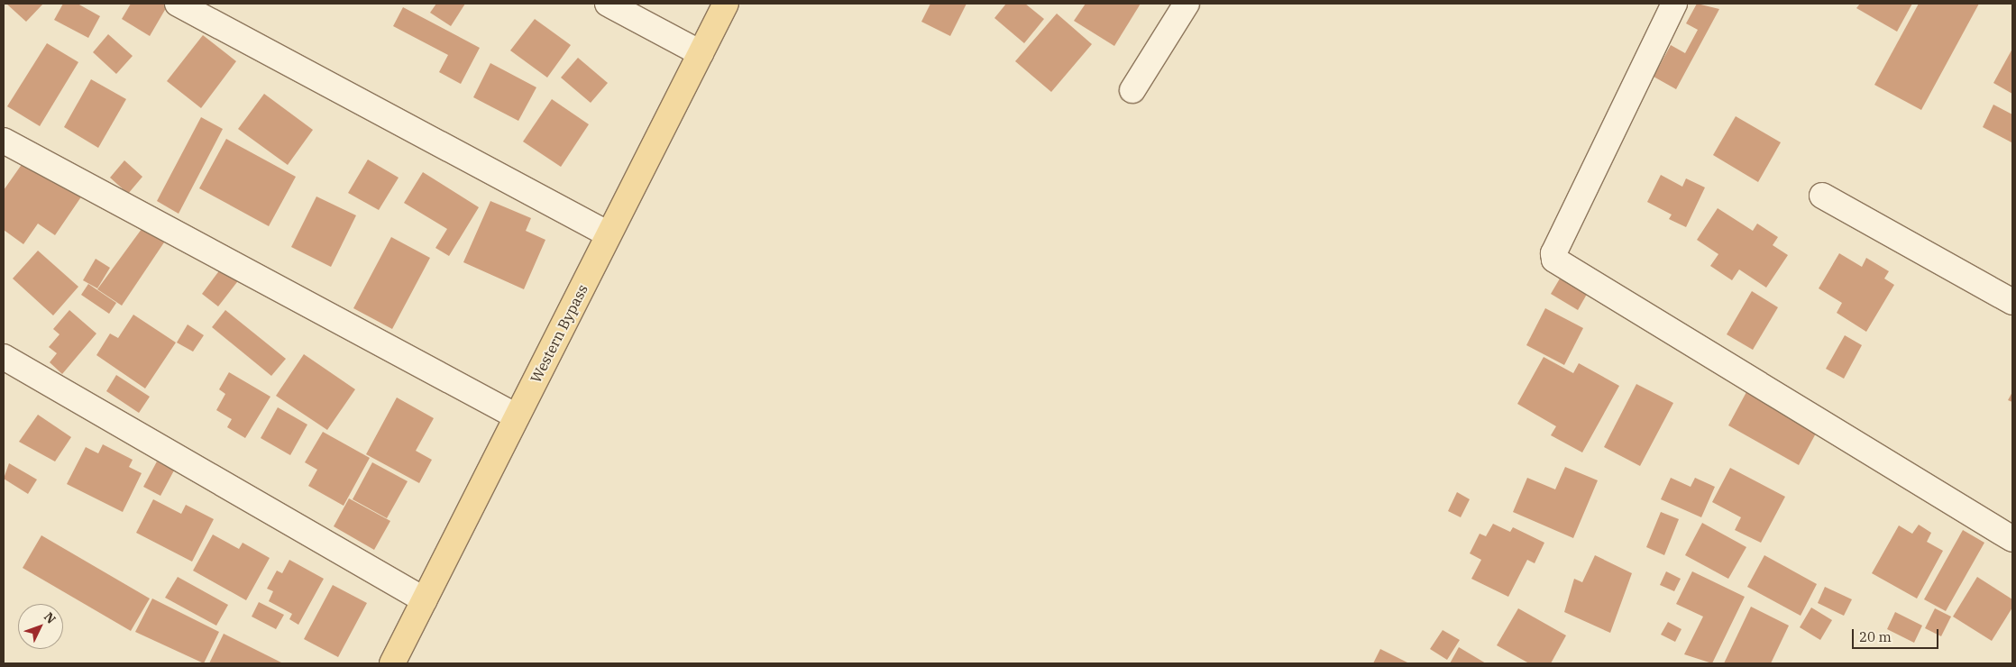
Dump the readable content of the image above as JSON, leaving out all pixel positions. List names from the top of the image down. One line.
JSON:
{"streets":{"main road":["Western Bypass"]},"scale_bar":"20 m","north":"top right"}
